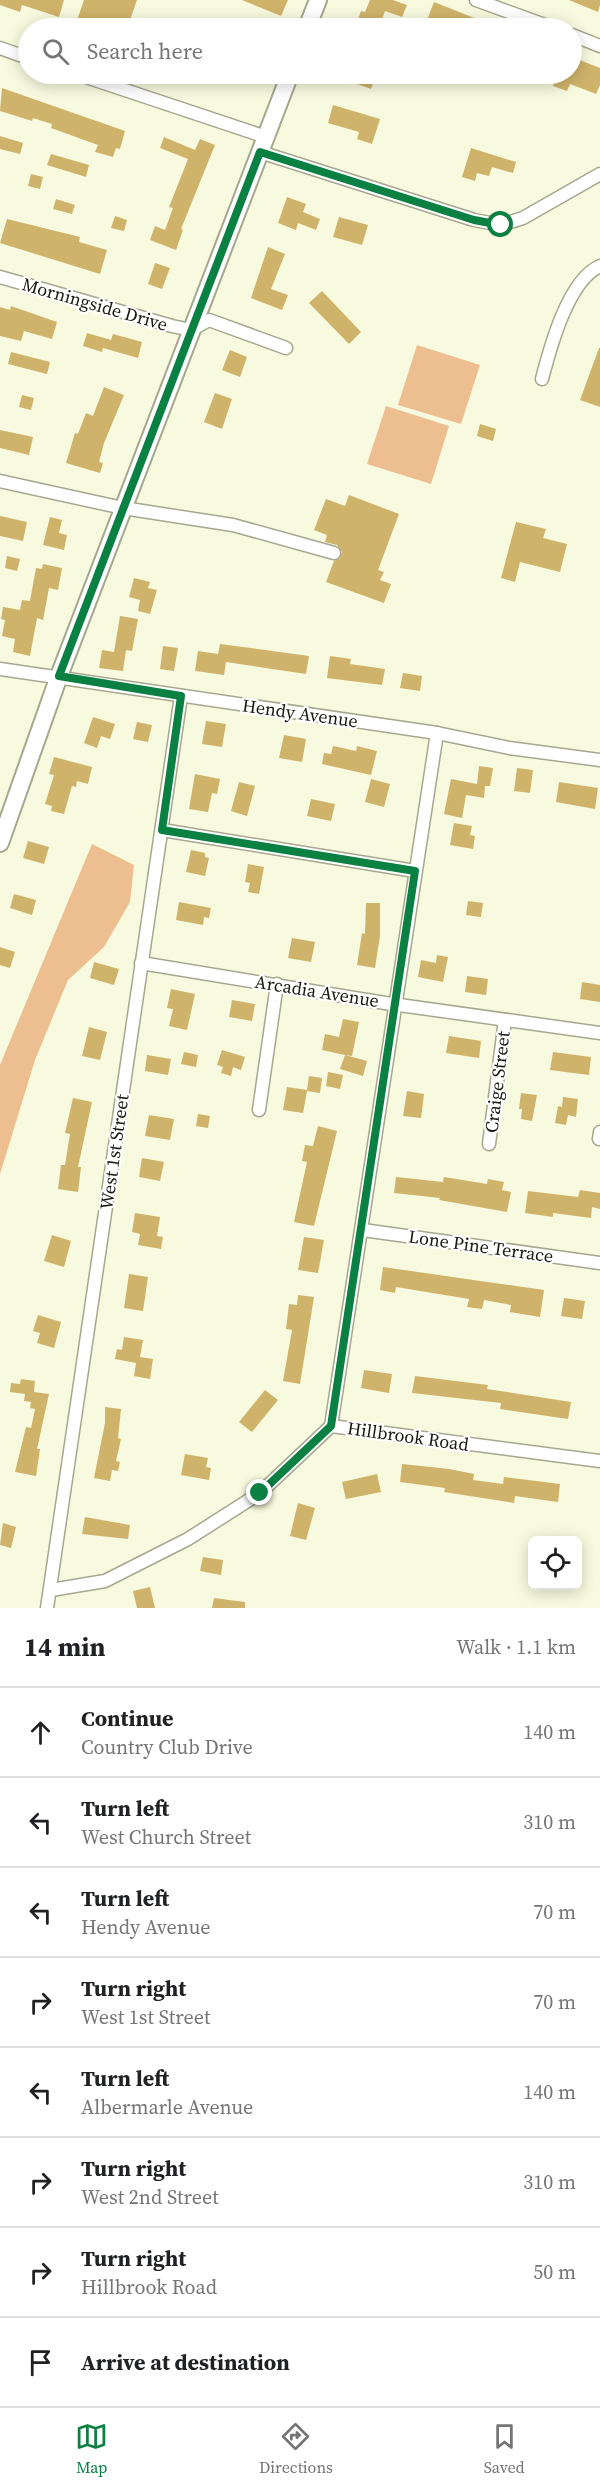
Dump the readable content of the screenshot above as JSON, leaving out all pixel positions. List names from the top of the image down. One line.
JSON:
{"streets":{"street":["Morningside Drive","Hendy Avenue","Arcadia Avenue","Craige Street","West 1st Street","Lone Pine Terrace","Hillbrook Road"]},"crossings":[["Hendy Avenue","West 1st Street"],["Arcadia Avenue","Craige Street"],["Arcadia Avenue","West 1st Street"],["West 1st Street","Hillbrook Road"]],"page":{"search":"Search here","heading":["14 min","Walk · 1.1 km"],"list":[["Continue","Country Club Drive","140 m"],["Turn left","West Church Street","310 m"],["Turn left","Hendy Avenue","70 m"],["Turn right","West 1st Street","70 m"],["Turn left","Albermarle Avenue","140 m"],["Turn right","West 2nd Street","310 m"],["Turn right","Hillbrook Road","50 m"],"Arrive at destination"],"nav":["Map","Directions","Saved"]}}
